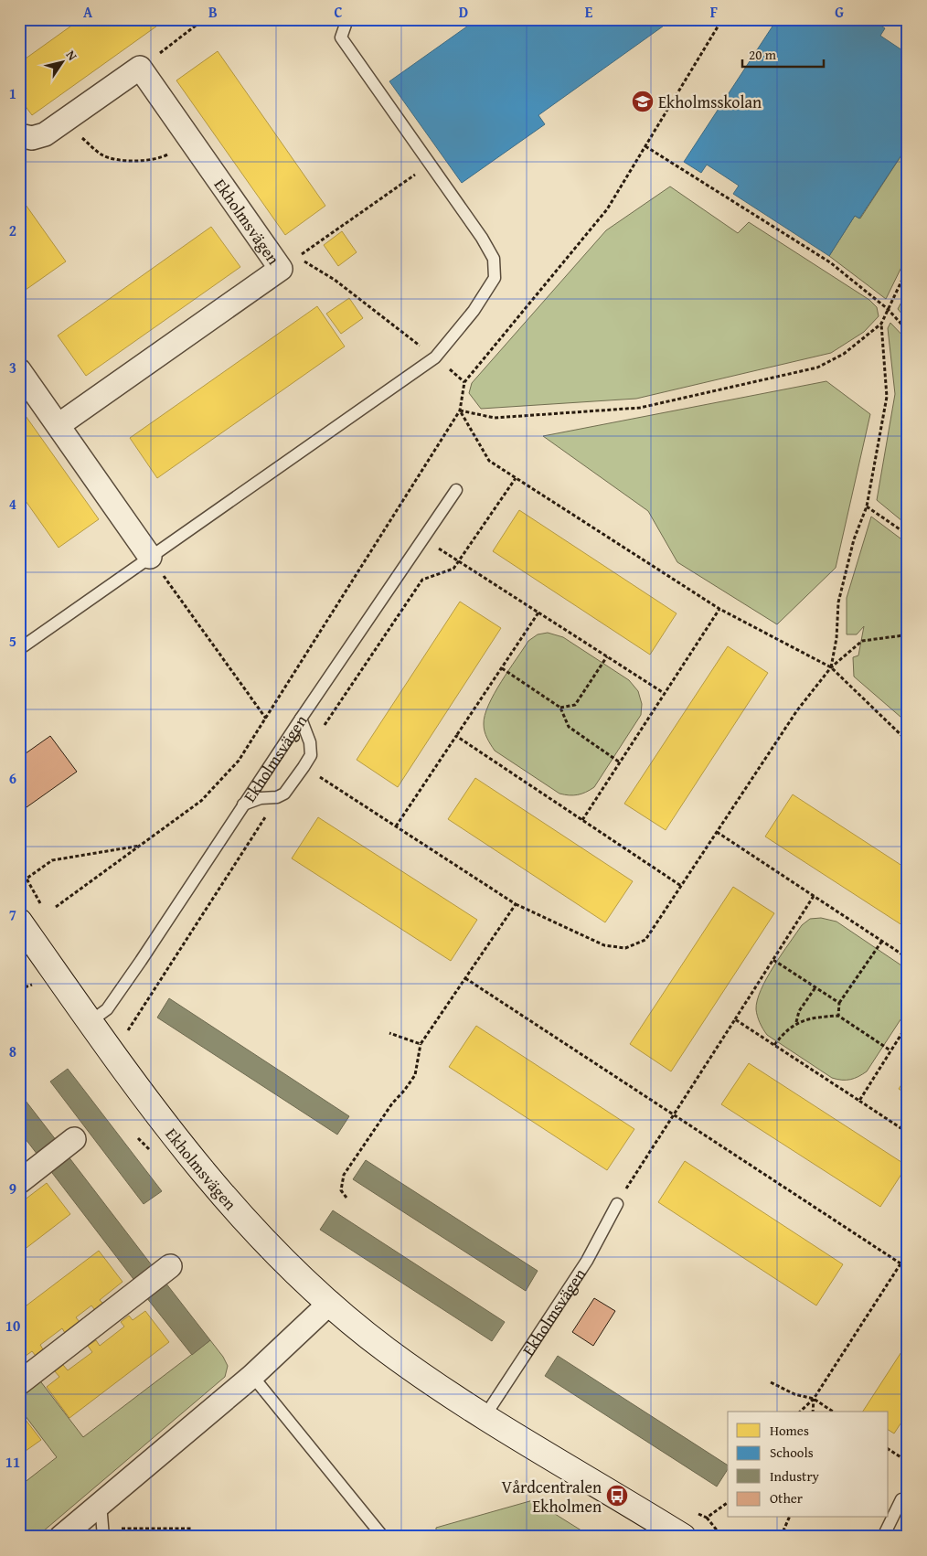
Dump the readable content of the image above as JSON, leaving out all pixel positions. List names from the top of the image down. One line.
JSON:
{"streets":{"street":["Ekholmsvägen"]},"places":{"school or university":["Ekholmsskolan"],"bus stop":["Vårdcentralen Ekholmen"]},"legend":["Homes","Schools","Industry","Other"],"scale_bar":"20 m","north":"top right","grid":{"columns":["A","B","C","D","E","F","G"],"rows":["1","2","3","4","5","6","7","8","9","10","11"]}}
